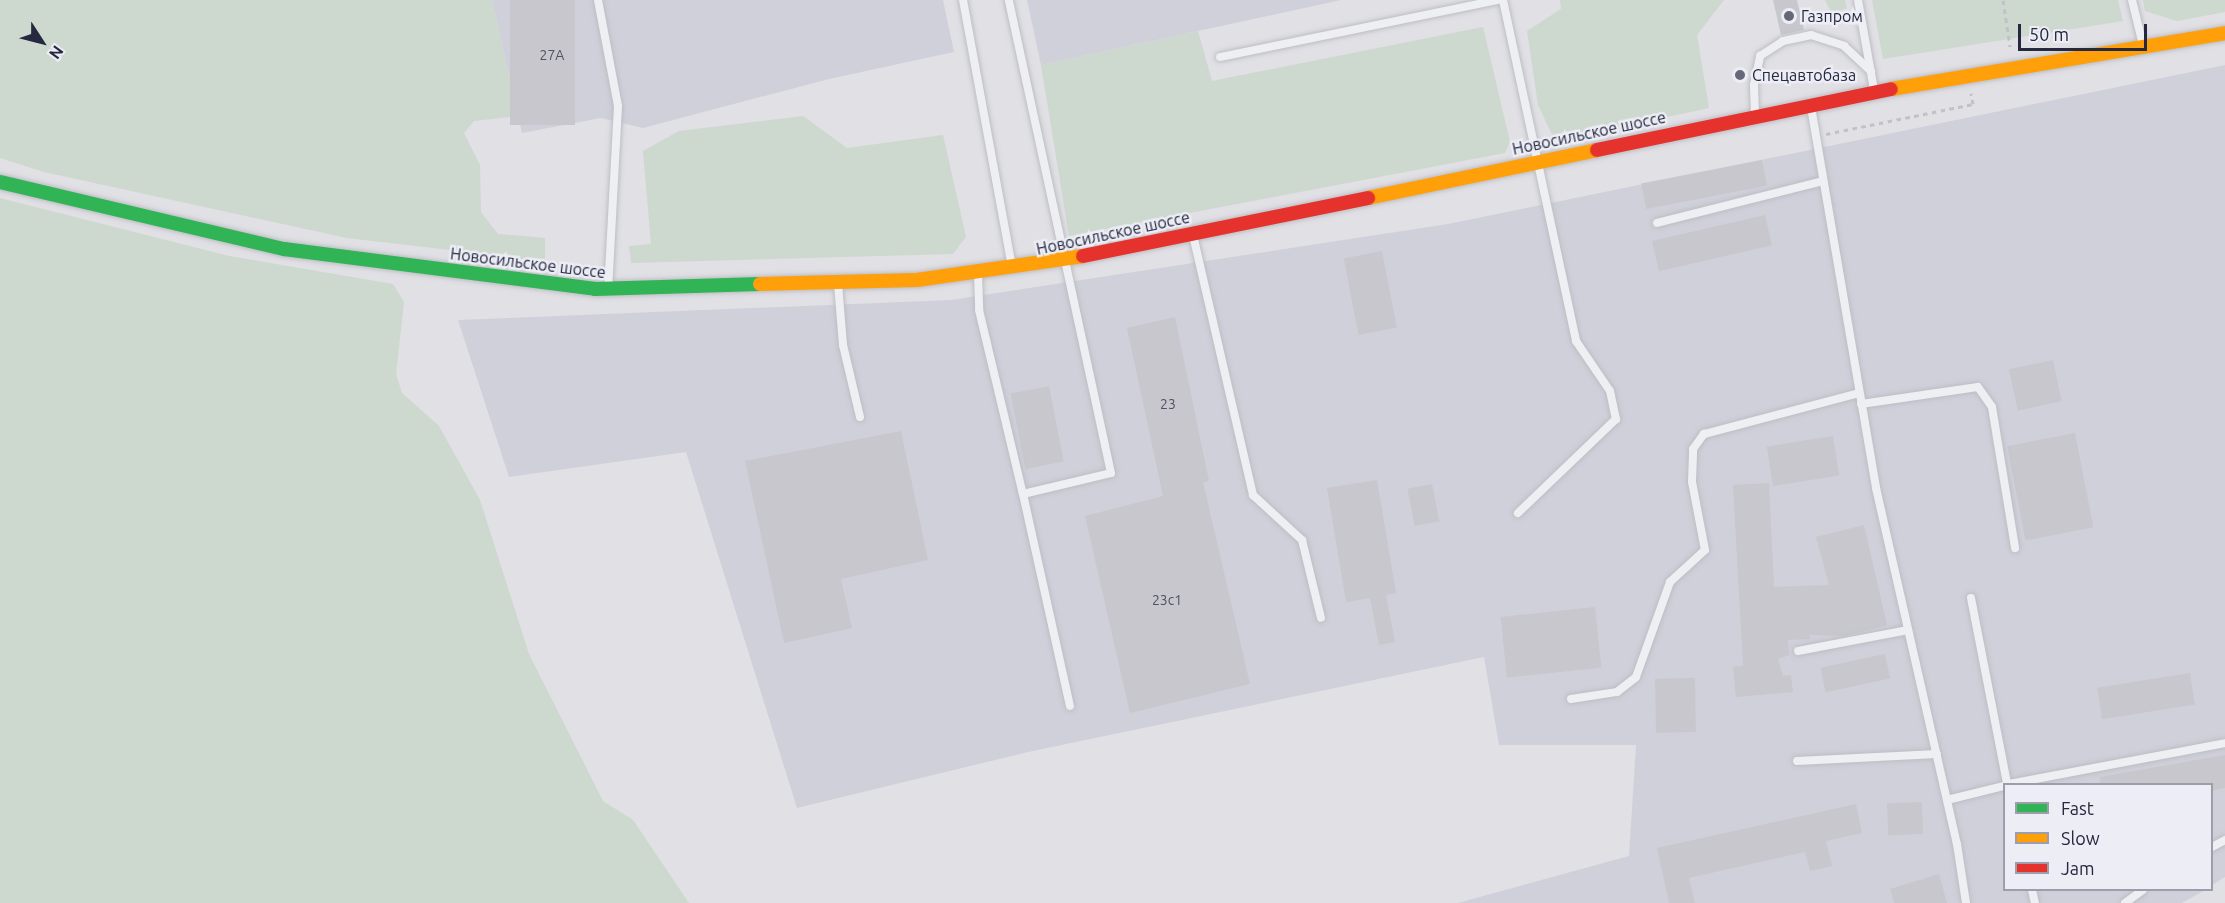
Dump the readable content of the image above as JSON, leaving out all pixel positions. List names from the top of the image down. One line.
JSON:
{"streets":{"street":["Новосильское шоссе"]},"places":["Газпром","Спецавтобаза"],"house_numbers":["27А","23","23с1"],"legend":["Fast","Slow","Jam"],"scale_bar":"50 m","north":"bottom right"}
